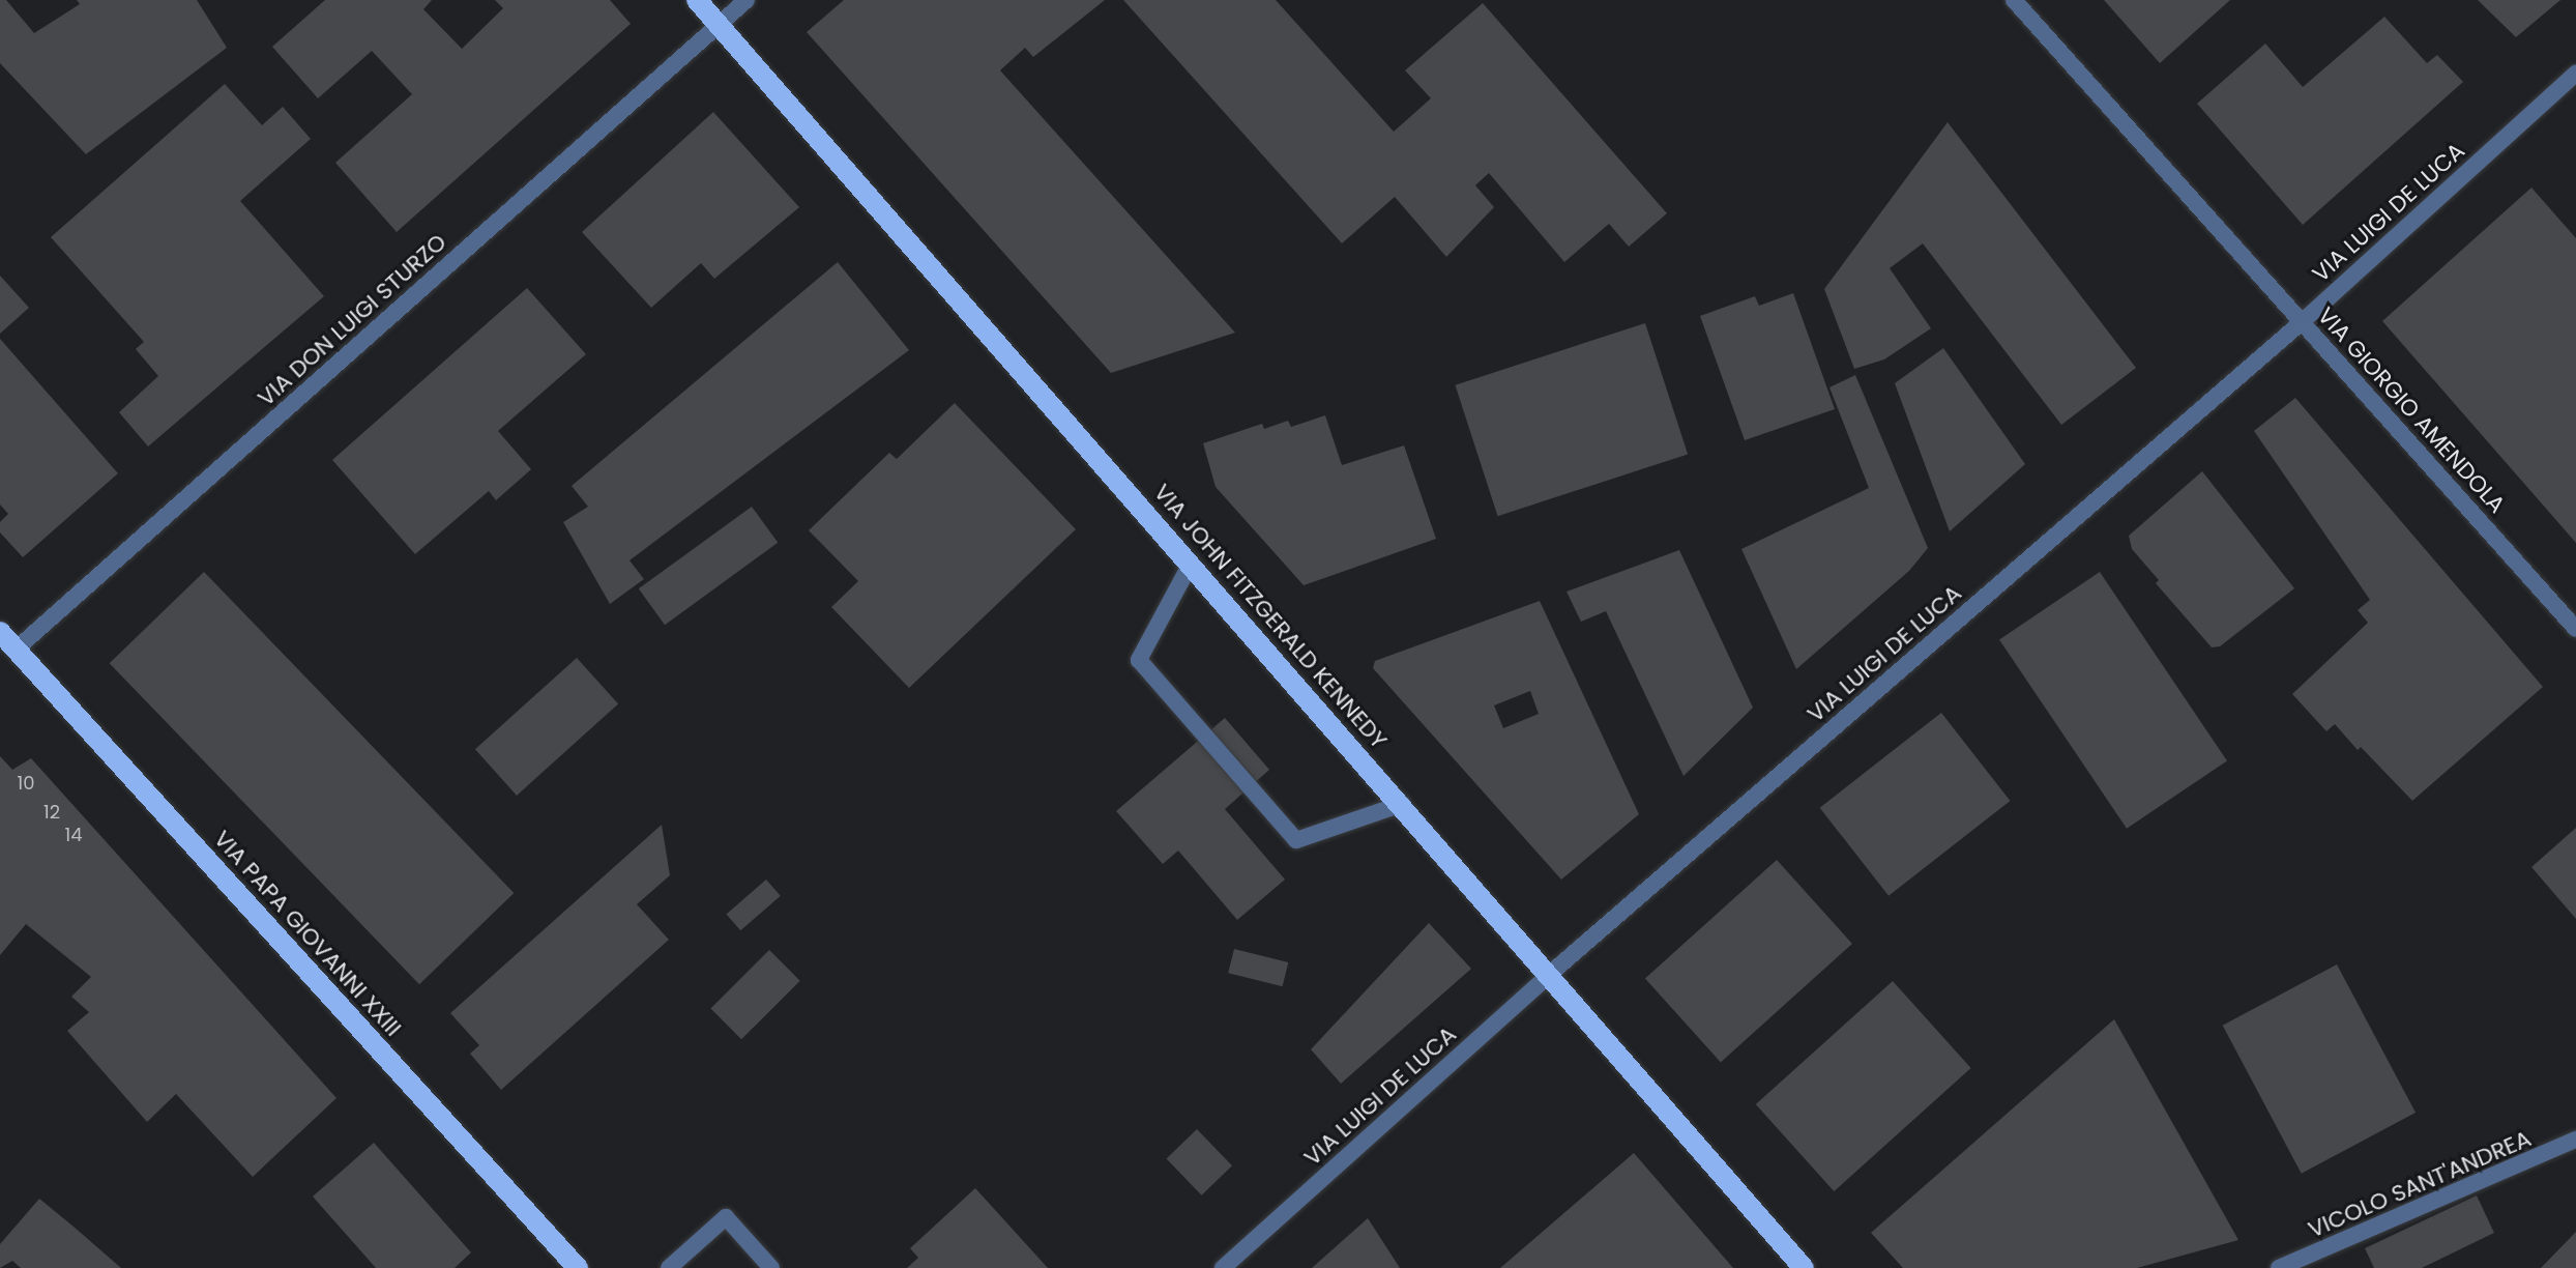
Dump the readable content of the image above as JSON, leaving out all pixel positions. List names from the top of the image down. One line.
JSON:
{"streets":{"main road":["VIA JOHN FITZGERALD KENNEDY","VIA PAPA GIOVANNI XXIII"],"street":["VIA LUIGI DE LUCA","VIA DON LUIGI STURZO","VIA GIORGIO AMENDOLA","VICOLO SANT'ANDREA"]},"crossings":[["VIA LUIGI DE LUCA","VIA GIORGIO AMENDOLA"],["VIA LUIGI DE LUCA","VIA JOHN FITZGERALD KENNEDY"],["VIA DON LUIGI STURZO","VIA JOHN FITZGERALD KENNEDY"],["VIA DON LUIGI STURZO","VIA PAPA GIOVANNI XXIII"]],"house_numbers":["10","12","14"]}
